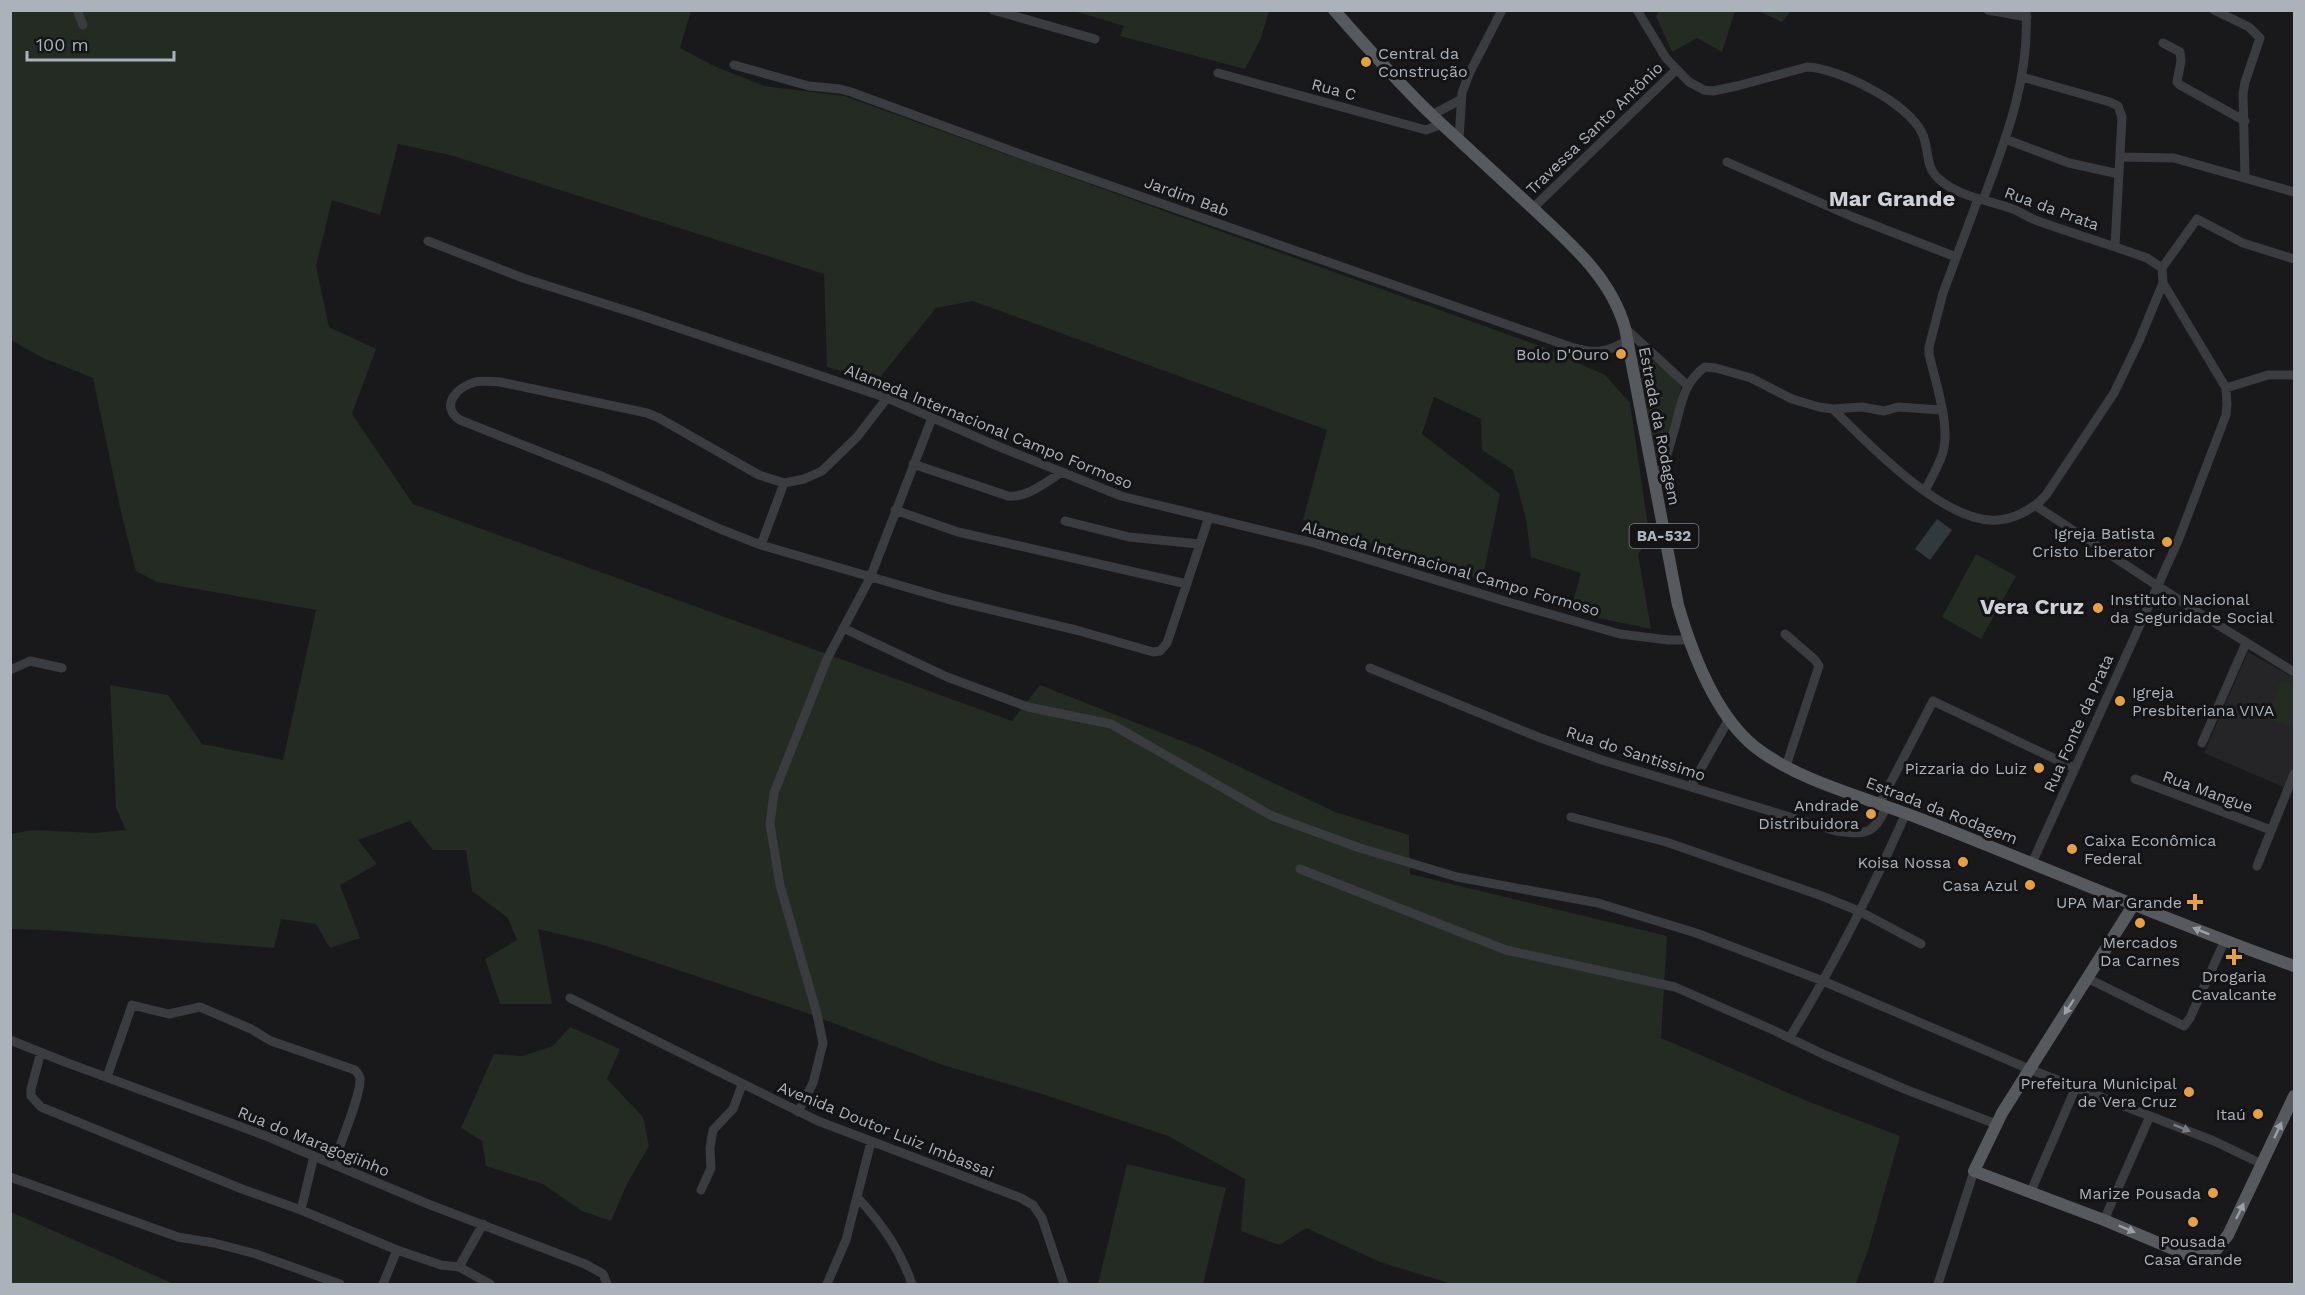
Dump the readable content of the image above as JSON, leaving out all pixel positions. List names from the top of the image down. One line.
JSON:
{"streets":{"main road":["Estrada da Rodagem","BA-532"],"street":["Rua C","Travessa Santo Antônio","Jardim Bab","Rua da Prata","Alameda Internacional Campo Formoso","Rua Fonte da Prata","Rua do Santissimo","Rua Mangue","Avenida Doutor Luiz Imbassai","Rua do Maragogiinho"]},"crossings":[["Rua C","Estrada da Rodagem"],["Travessa Santo Antônio","Rua da Prata"],["Travessa Santo Antônio","Estrada da Rodagem"],["Jardim Bab","Estrada da Rodagem"],["Alameda Internacional Campo Formoso","Estrada da Rodagem"],["Estrada da Rodagem","BA-532"],["Estrada da Rodagem","Rua Fonte da Prata"],["Estrada da Rodagem","Rua do Santissimo"],["Rua Fonte da Prata","Rua do Santissimo"]],"districts":["Mar Grande","Vera Cruz"],"places":{"other":["Central da Construção","Bolo D'Ouro","Igreja Batista Cristo Liberator","Instituto Nacional da Seguridade Social","Igreja Presbiteriana VIVA","Pizzaria do Luiz","Andrade Distribuidora","Caixa Econômica Federal","Koisa Nossa","Casa Azul","Mercados Da Carnes","Prefeitura Municipal de Vera Cruz","Itaú","Marize Pousada","Pousada Casa Grande"],"health":["UPA Mar Grande","Drogaria Cavalcante"]},"scale_bar":"100 m"}
